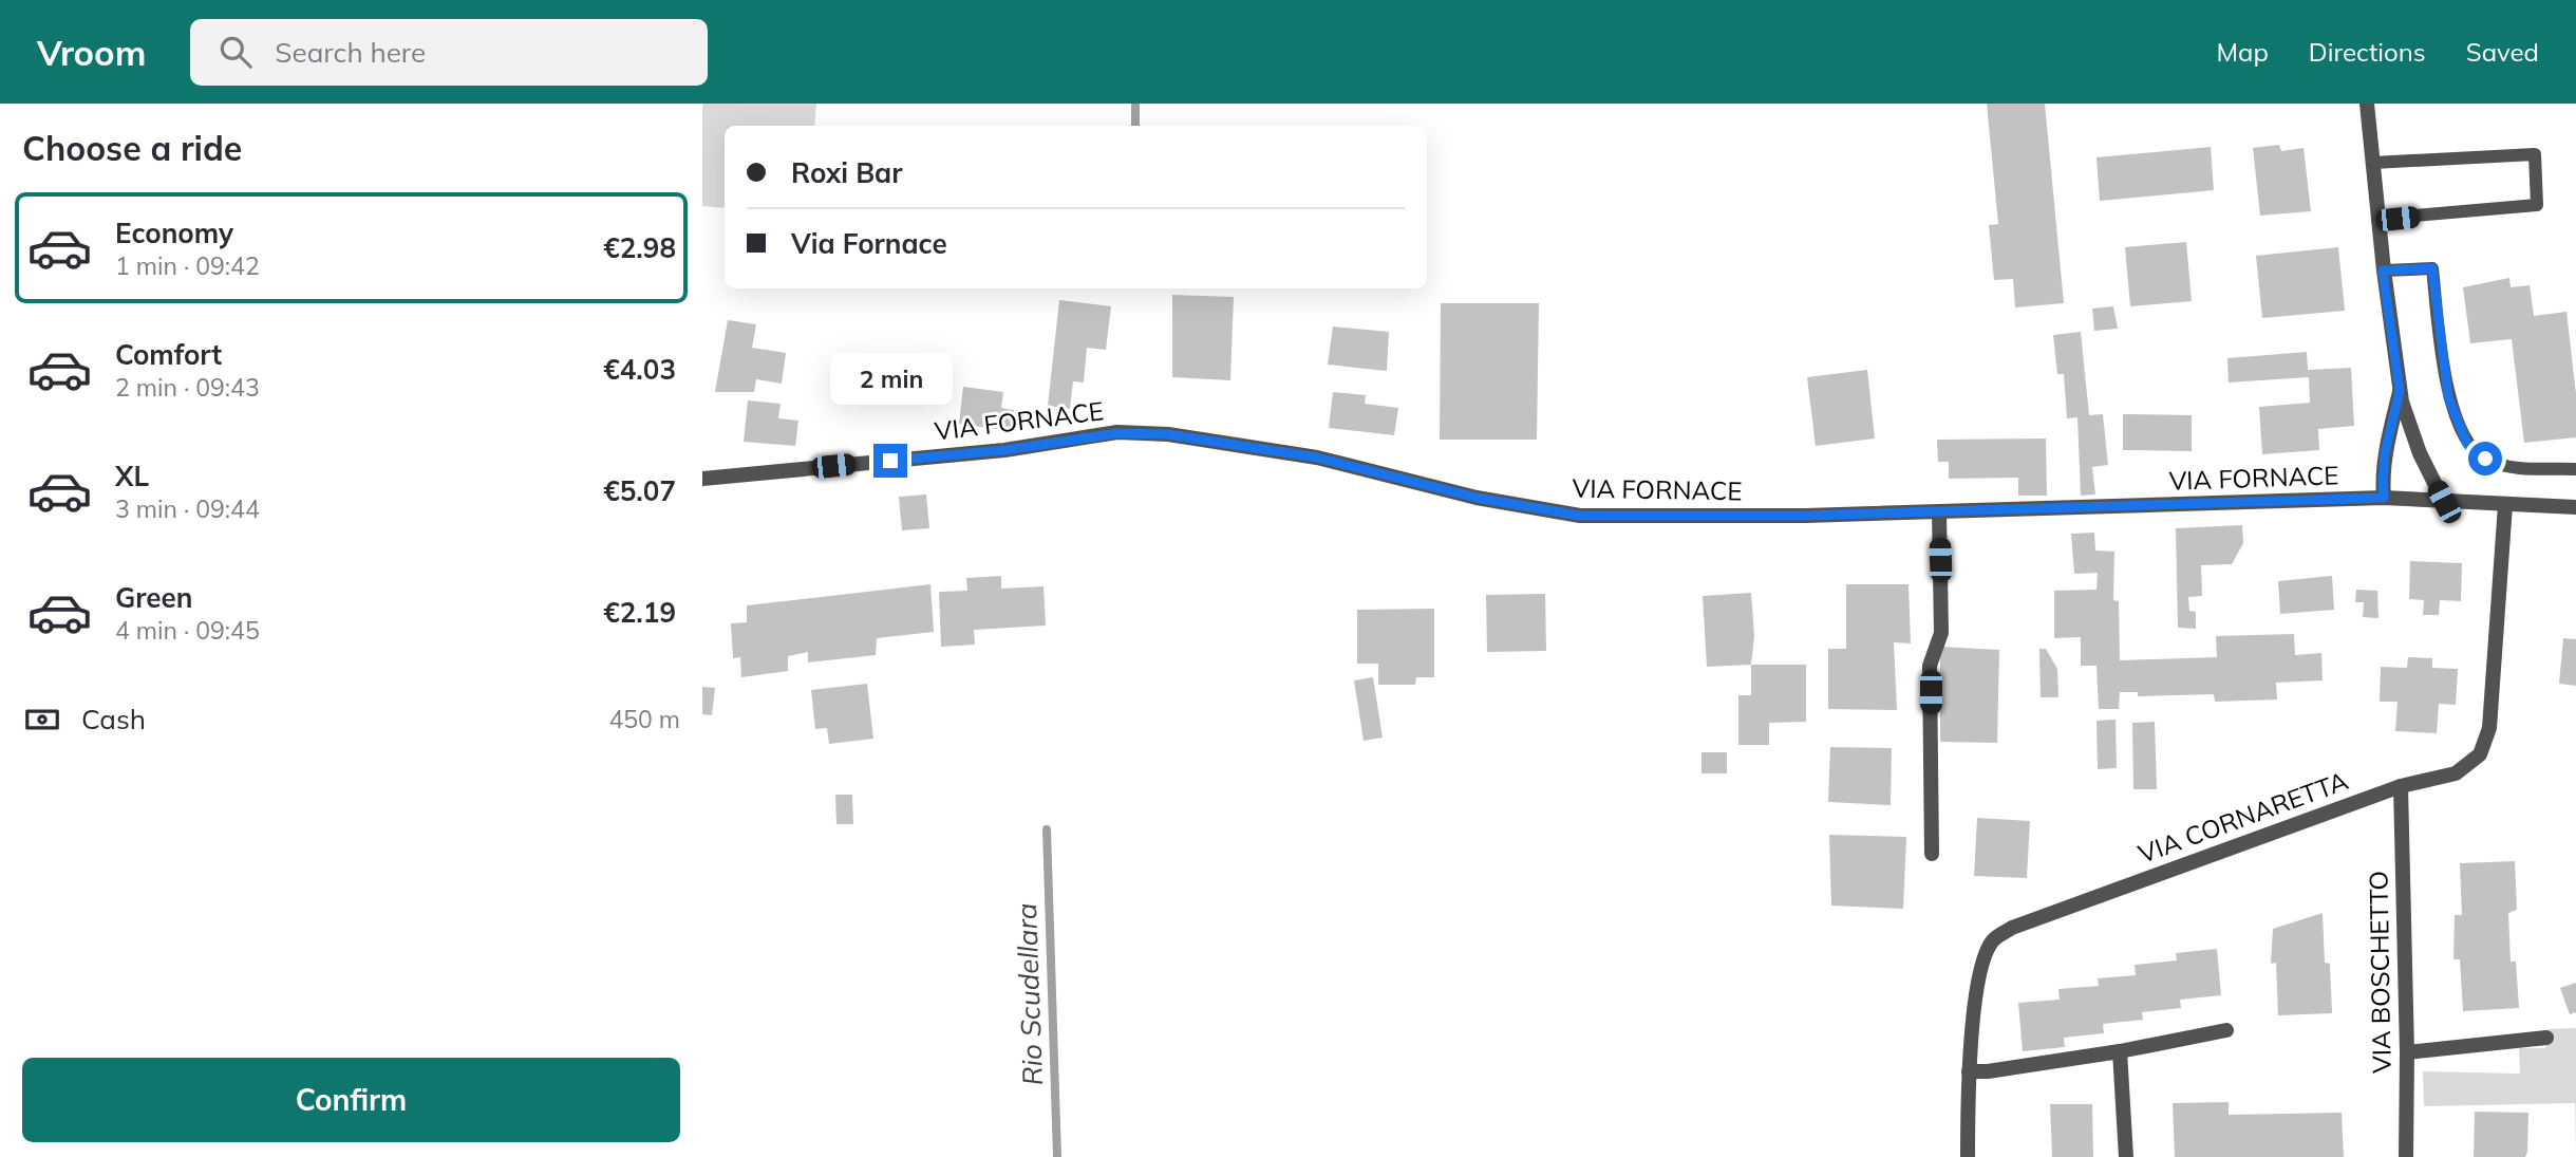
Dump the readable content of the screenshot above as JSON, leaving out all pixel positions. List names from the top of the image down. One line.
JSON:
{"streets":{"street":["VIA FORNACE","VIA CORNARETTA","VIA BOSCHETTO"]},"crossings":[["VIA FORNACE","VIA CORNARETTA"],["VIA CORNARETTA","VIA BOSCHETTO"]],"water":["Rio Scudellara"],"page":{"header":"Vroom","search":"Search here","nav":["Map","Directions","Saved"],"heading":"Choose a ride","banner":["Roxi Bar","Via Fornace"],"list":[{"name":"Economy","note":"1 min · 09:42","value":"€2.98"},{"name":"Comfort","note":"2 min · 09:43","value":"€4.03"},{"name":"XL","note":"3 min · 09:44","value":"€5.07"},{"name":"Green","note":"4 min · 09:45","value":"€2.19"}],"bubble":"2 min","pay":["Cash","450 m"],"buttons":"Confirm"}}
